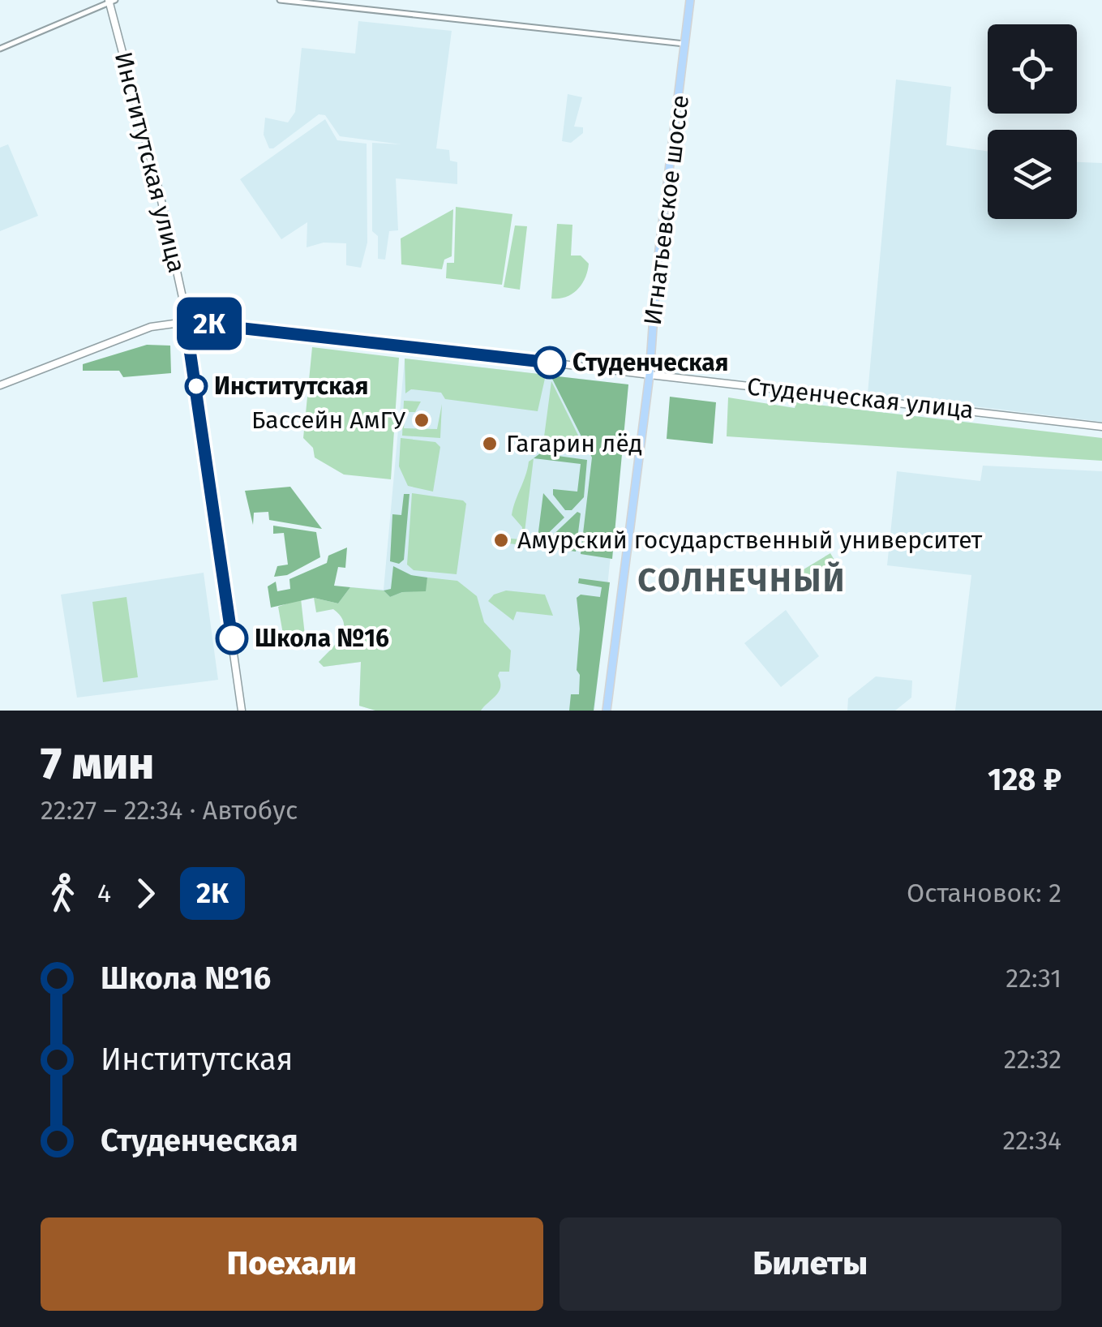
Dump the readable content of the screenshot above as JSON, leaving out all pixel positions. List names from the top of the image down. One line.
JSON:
{"streets":{"main road":["Институтская улица","Игнатьевское шоссе","Студенческая улица"]},"crossings":[["Институтская улица","Студенческая улица"],["Игнатьевское шоссе","Студенческая улица"]],"districts":["СОЛНЕЧНЫЙ"],"places":["Студенческая","Институтская","Бассейн АмГУ","Гагарин лёд","Амурский государственный университет","Школа №16"],"lines":["bus line 2К"],"page":{"on_map":"2К","heading":["7 мин","22:27 – 22:34 · Автобус","128 ₽"],"legs":["4","2К","Остановок: 2"],"list":[{"name":"Школа №16","value":"22:31"},{"name":"Институтская","value":"22:32"},{"name":"Студенческая","value":"22:34"}],"buttons":["Поехали","Билеты"]}}
